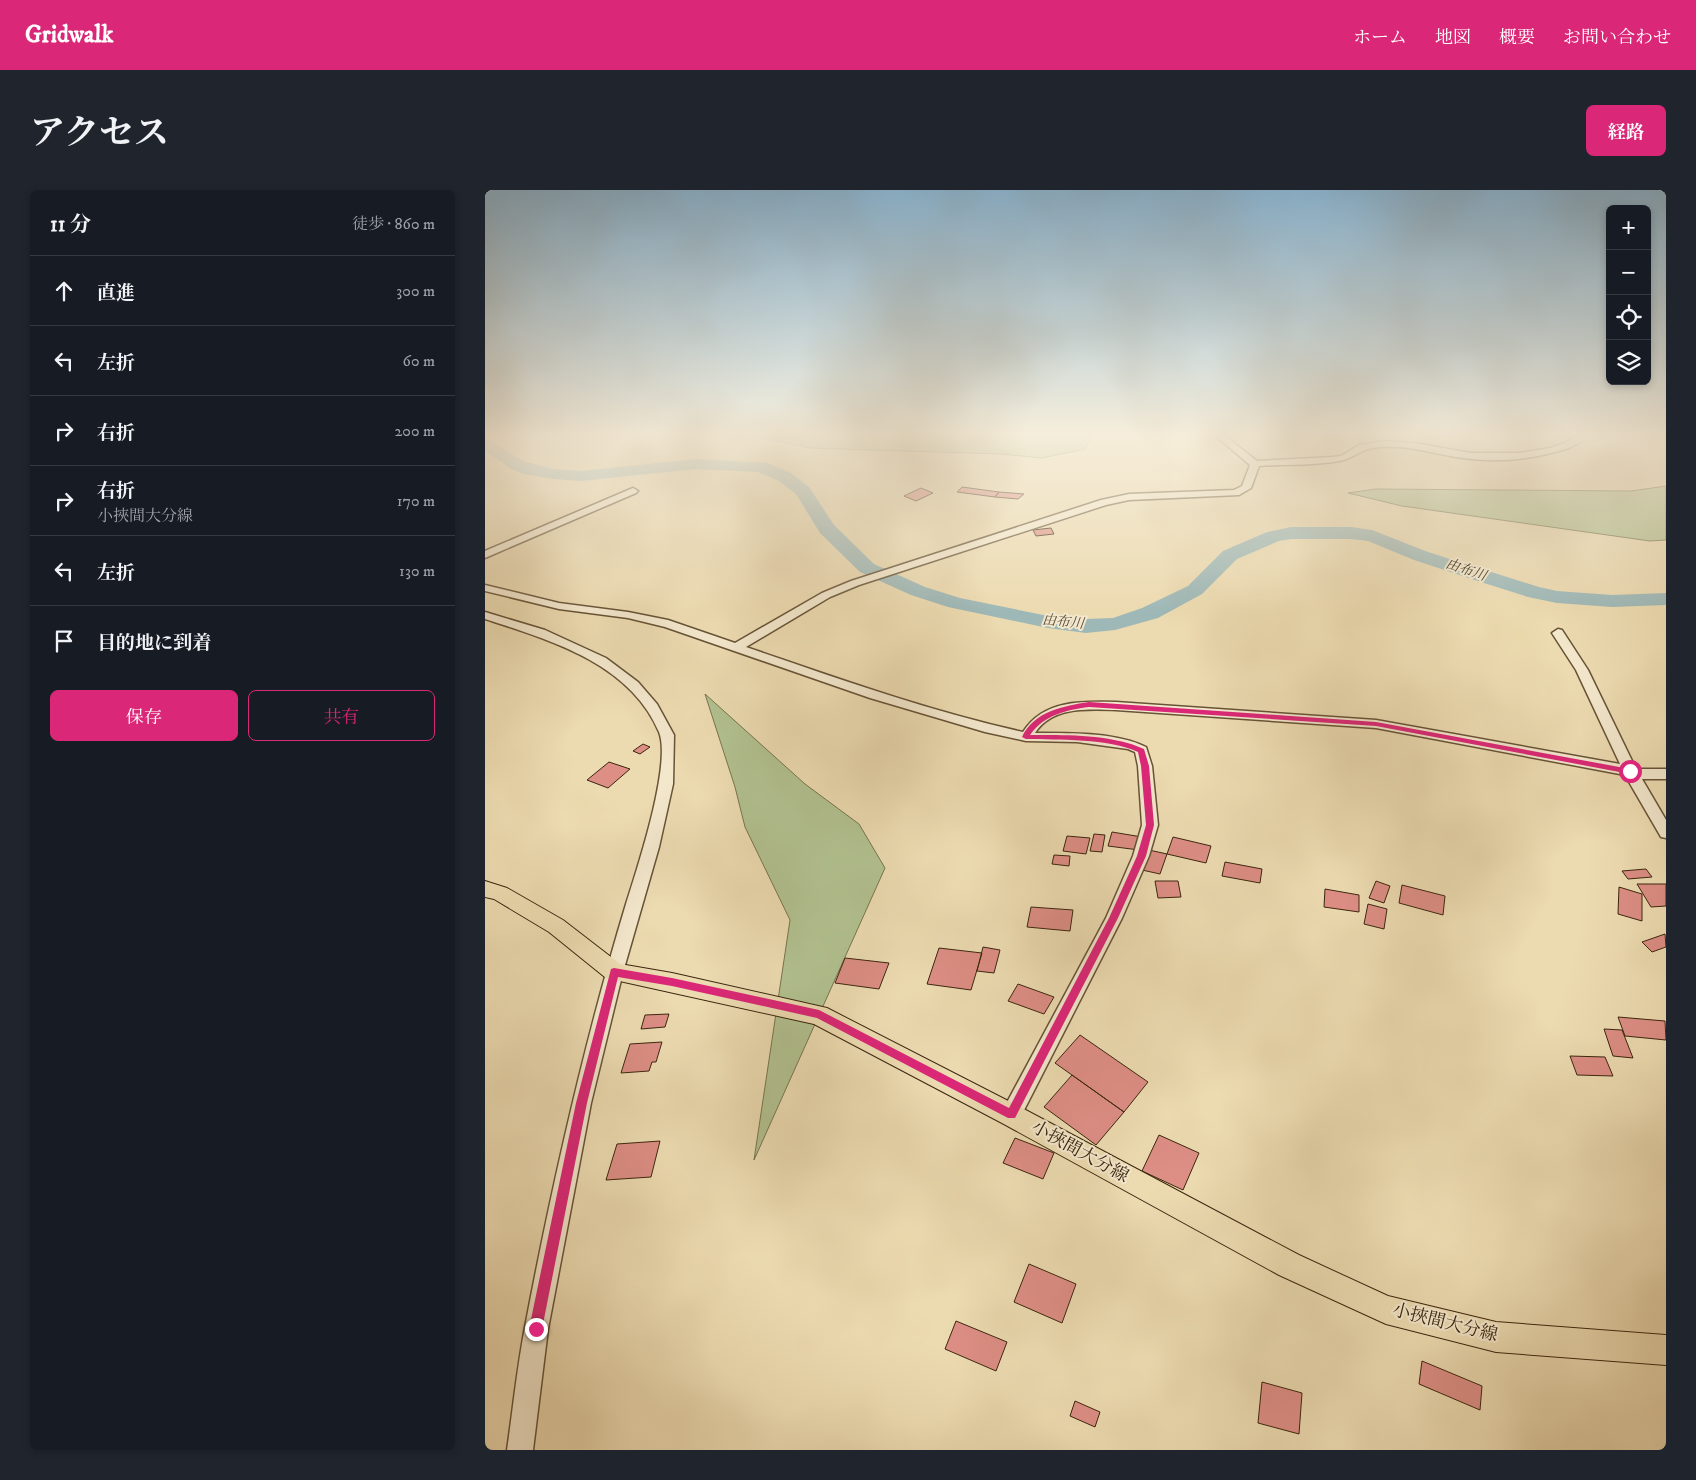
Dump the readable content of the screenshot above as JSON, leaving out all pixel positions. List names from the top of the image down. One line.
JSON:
{"streets":{"main road":["小挾間大分線"]},"water":["由布川"],"page":{"header":"Gridwalk","nav":["ホーム","地図","概要","お問い合わせ"],"title":"アクセス","buttons":["経路",["保存","共有"]],"heading":["11 分","徒歩 · 860 m"],"map_buttons":["+","−"],"list":[["直進","300 m"],["左折","60 m"],["右折","200 m"],["右折","小挾間大分線","170 m"],["左折","130 m"],"目的地に到着"]}}
